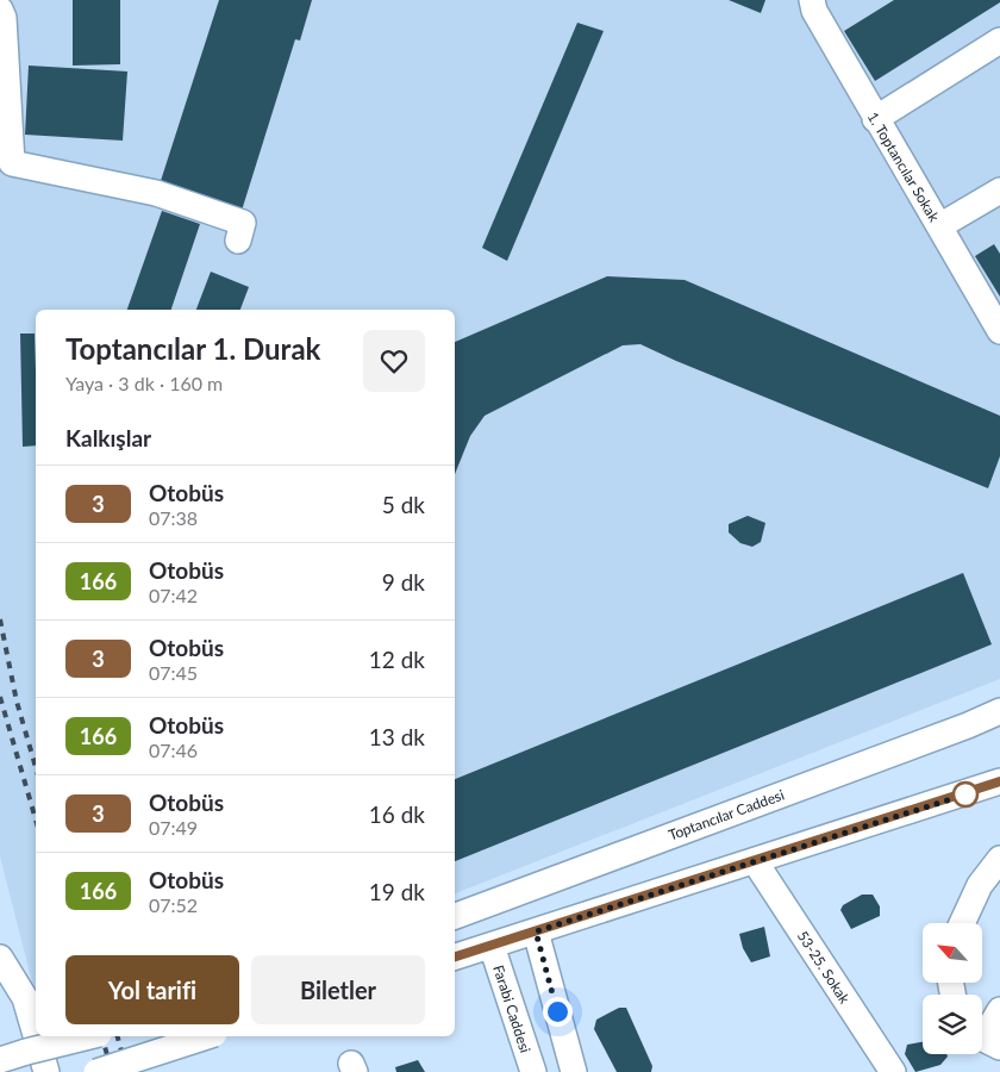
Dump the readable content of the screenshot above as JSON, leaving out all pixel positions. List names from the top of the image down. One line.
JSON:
{"streets":{"street":["1. Toptancılar Sokak","Toptancılar Caddesi","53-25. Sokak","Farabi Caddesi"]},"lines":["bus line 3"],"north":"top left","page":{"heading":[["Toptancılar 1. Durak","Yaya · 3 dk · 160 m"],"Kalkışlar"],"list":[{"mark":"3","name":"Otobüs","note":"07:38","value":"5 dk"},{"mark":"166","name":"Otobüs","note":"07:42","value":"9 dk"},{"mark":"3","name":"Otobüs","note":"07:45","value":"12 dk"},{"mark":"166","name":"Otobüs","note":"07:46","value":"13 dk"},{"mark":"3","name":"Otobüs","note":"07:49","value":"16 dk"},{"mark":"166","name":"Otobüs","note":"07:52","value":"19 dk"}],"buttons":["Yol tarifi","Biletler"]}}
